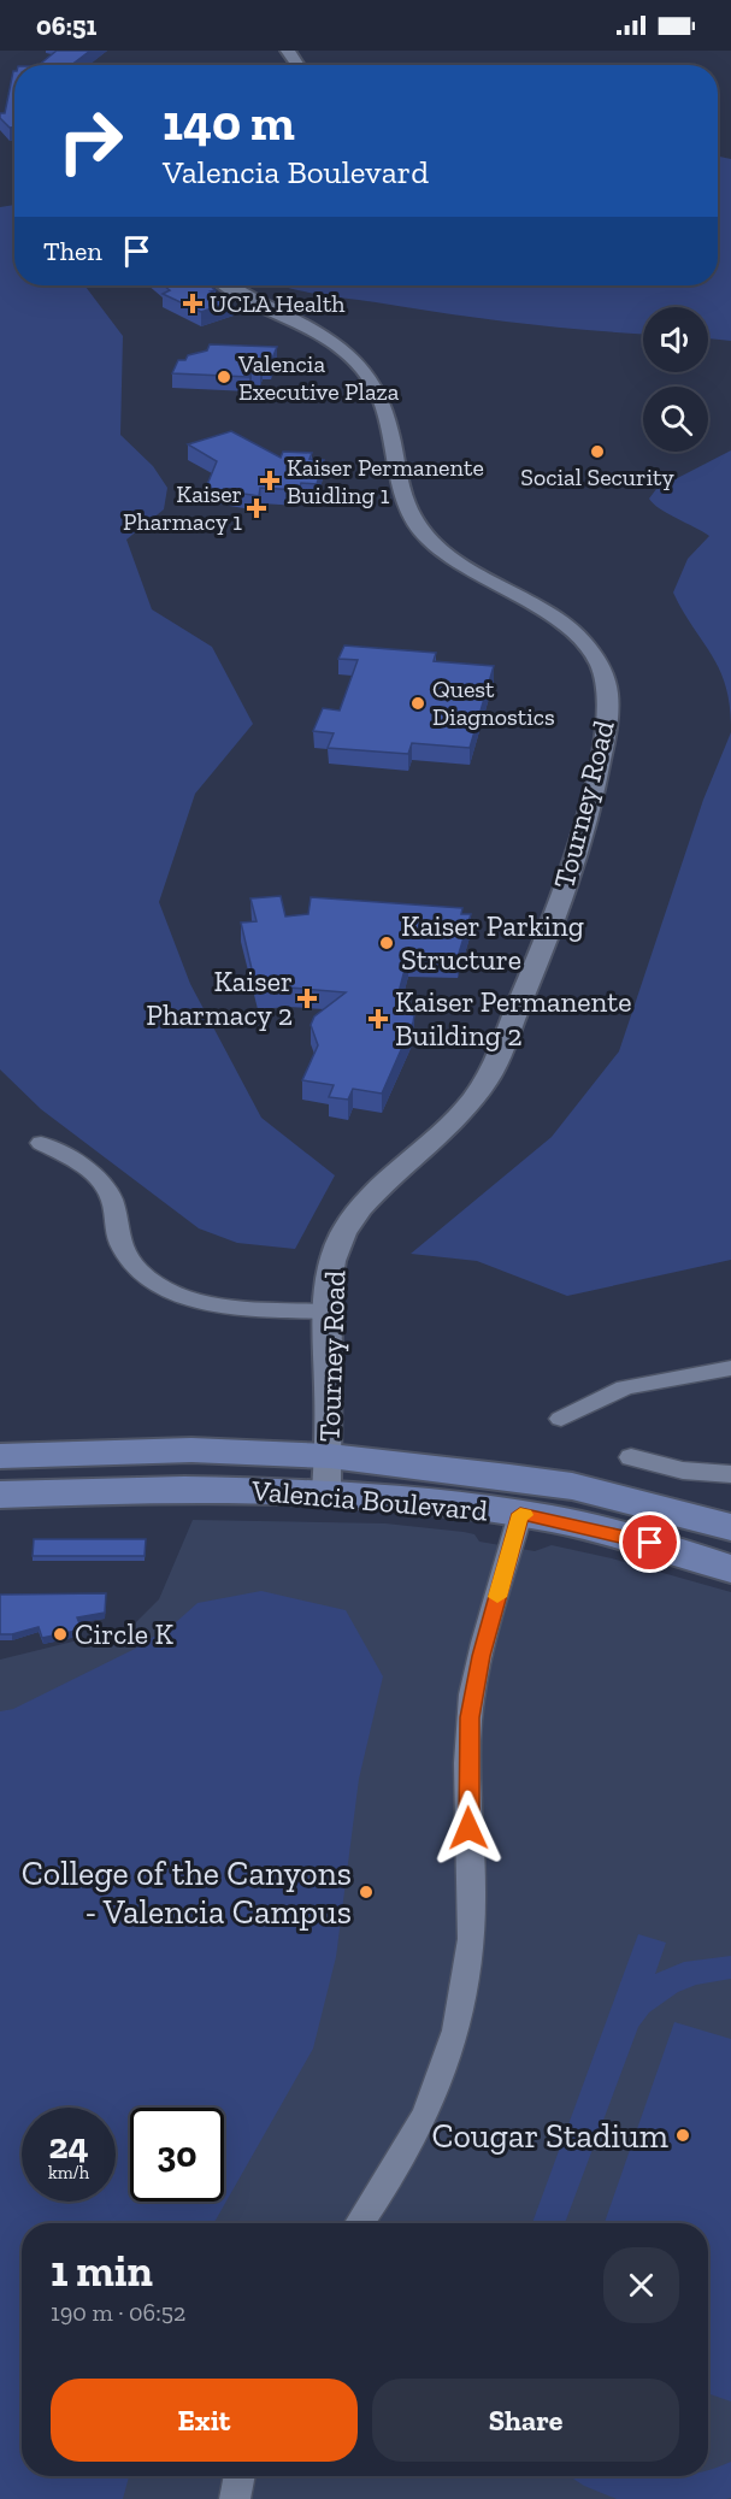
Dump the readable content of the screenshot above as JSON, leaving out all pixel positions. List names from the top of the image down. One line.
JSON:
{"streets":{"main road":["Valencia Boulevard"],"street":["Tourney Road"]},"crossings":[["Tourney Road","Valencia Boulevard"]],"places":{"health":["UCLA Health","Kaiser Permanente Buidling 1","Kaiser Pharmacy 1","Kaiser Pharmacy 2","Kaiser Permanente Building 2"],"other":["Valencia Executive Plaza","Social Security","Quest Diagnostics","Kaiser Parking Structure","Circle K","College of the Canyons - Valencia Campus","Cougar Stadium"]},"page":{"status":"06:51","turn":["140 m","Valencia Boulevard"],"then":"Then","speed":"24 km/h","limit":"30","heading":["1 min","190 m · 06:52"],"buttons":["Exit","Share"]}}
